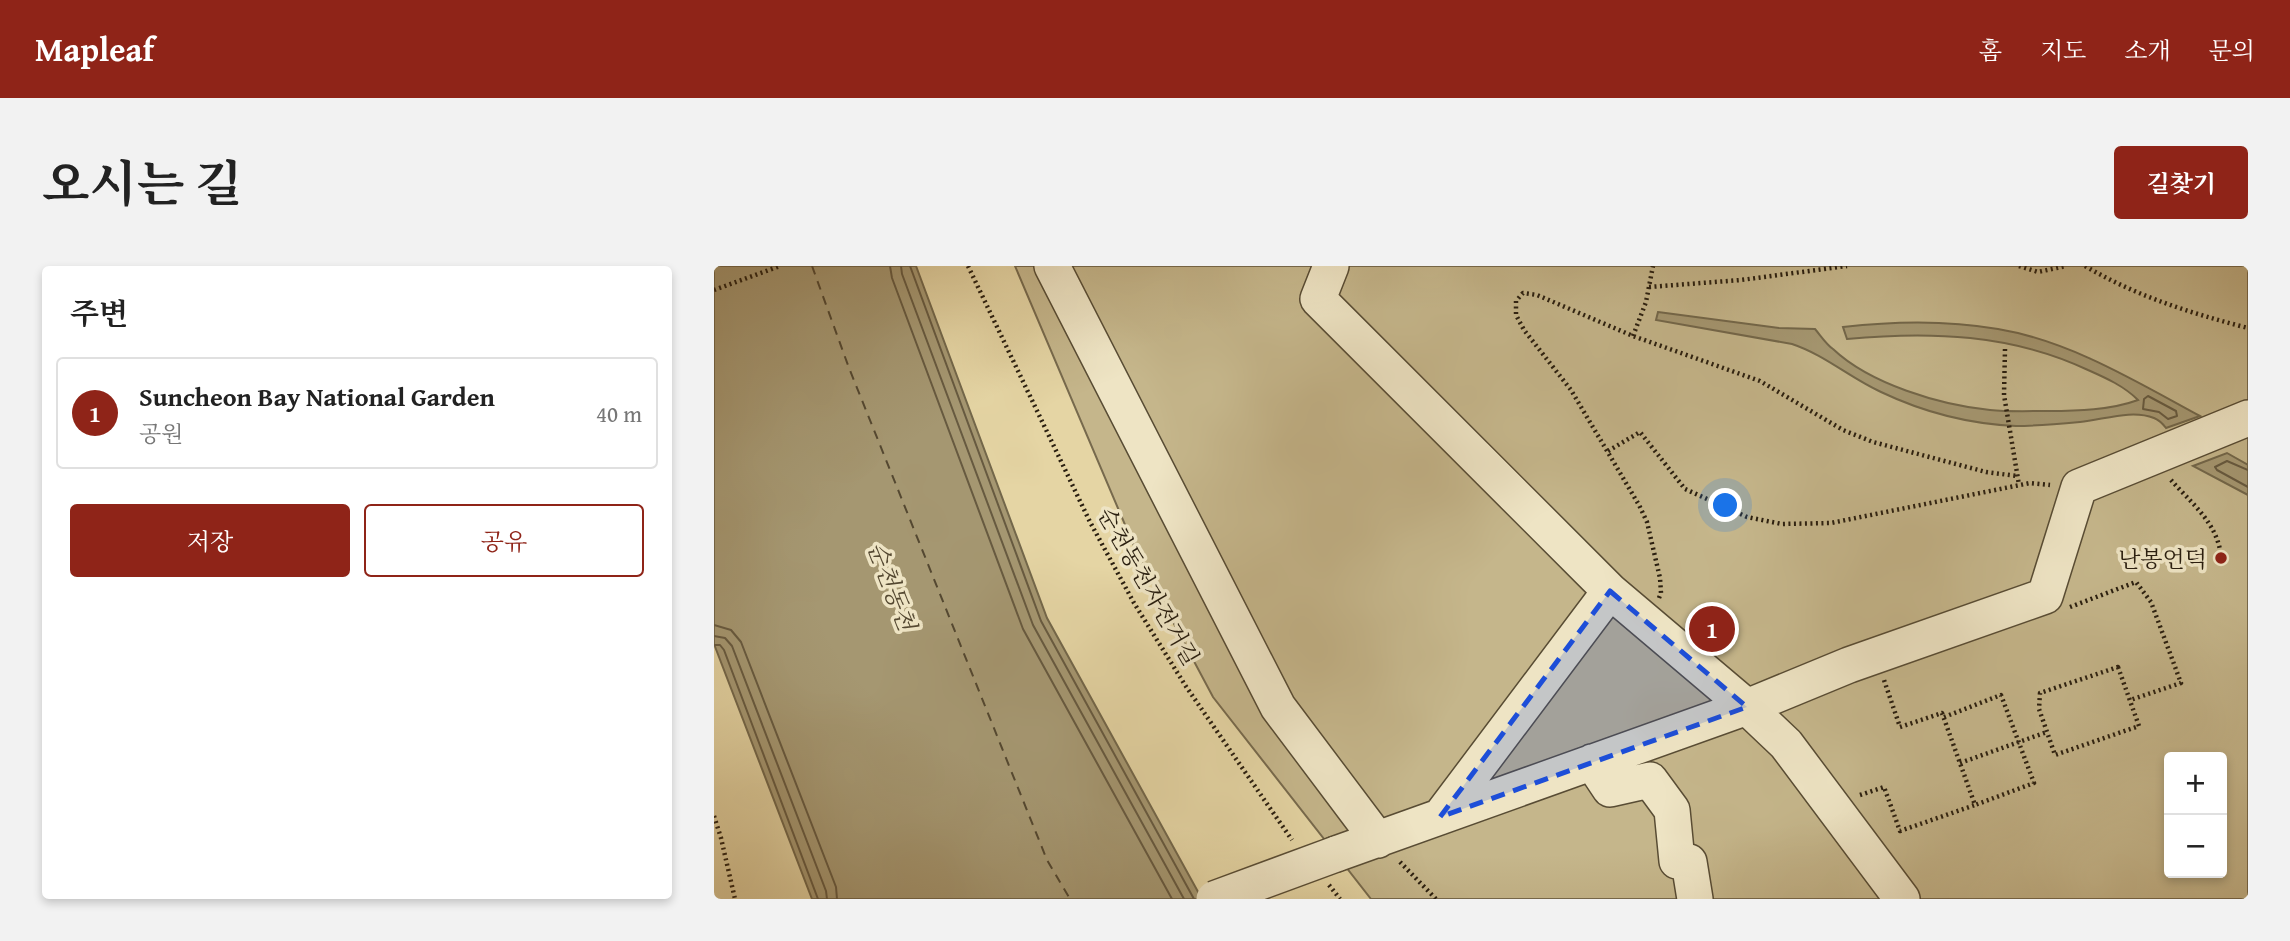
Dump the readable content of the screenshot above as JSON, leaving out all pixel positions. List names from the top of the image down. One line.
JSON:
{"streets":{"path":["순천동천자전거길"]},"water":["순천동천"],"places":["난봉언덕"],"page":{"header":"Mapleaf","nav":["홈","지도","소개","문의"],"title":"오시는 길","buttons":["길찾기",["저장","공유"]],"heading":"주변","list":[{"mark":"1","name":"Suncheon Bay National Garden","note":"공원","value":"40 m"}],"pins":"1","map_buttons":["+","−"]}}
